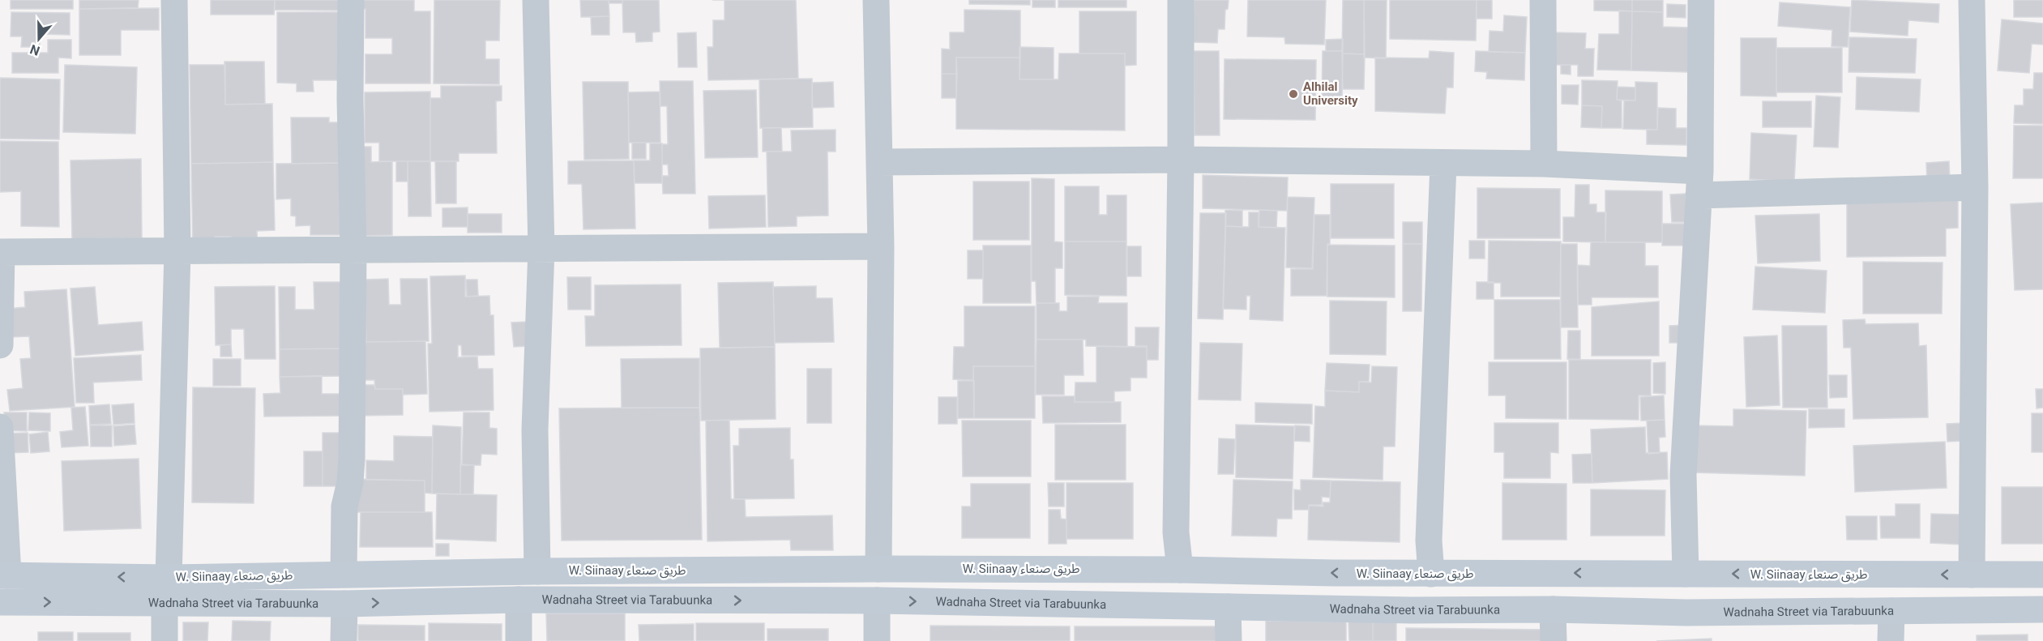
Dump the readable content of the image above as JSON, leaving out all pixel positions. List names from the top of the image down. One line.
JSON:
{"streets":{"main road":["W. Siinaay طريق صنعاء","Wadnaha Street via Tarabuunka"]},"crossings":[["W. Siinaay طريق صنعاء","Wadnaha Street via Tarabuunka"]],"one_way":["W. Siinaay طريق صنعاء","Wadnaha Street via Tarabuunka"],"places":["Alhilal University"],"north":"bottom"}
